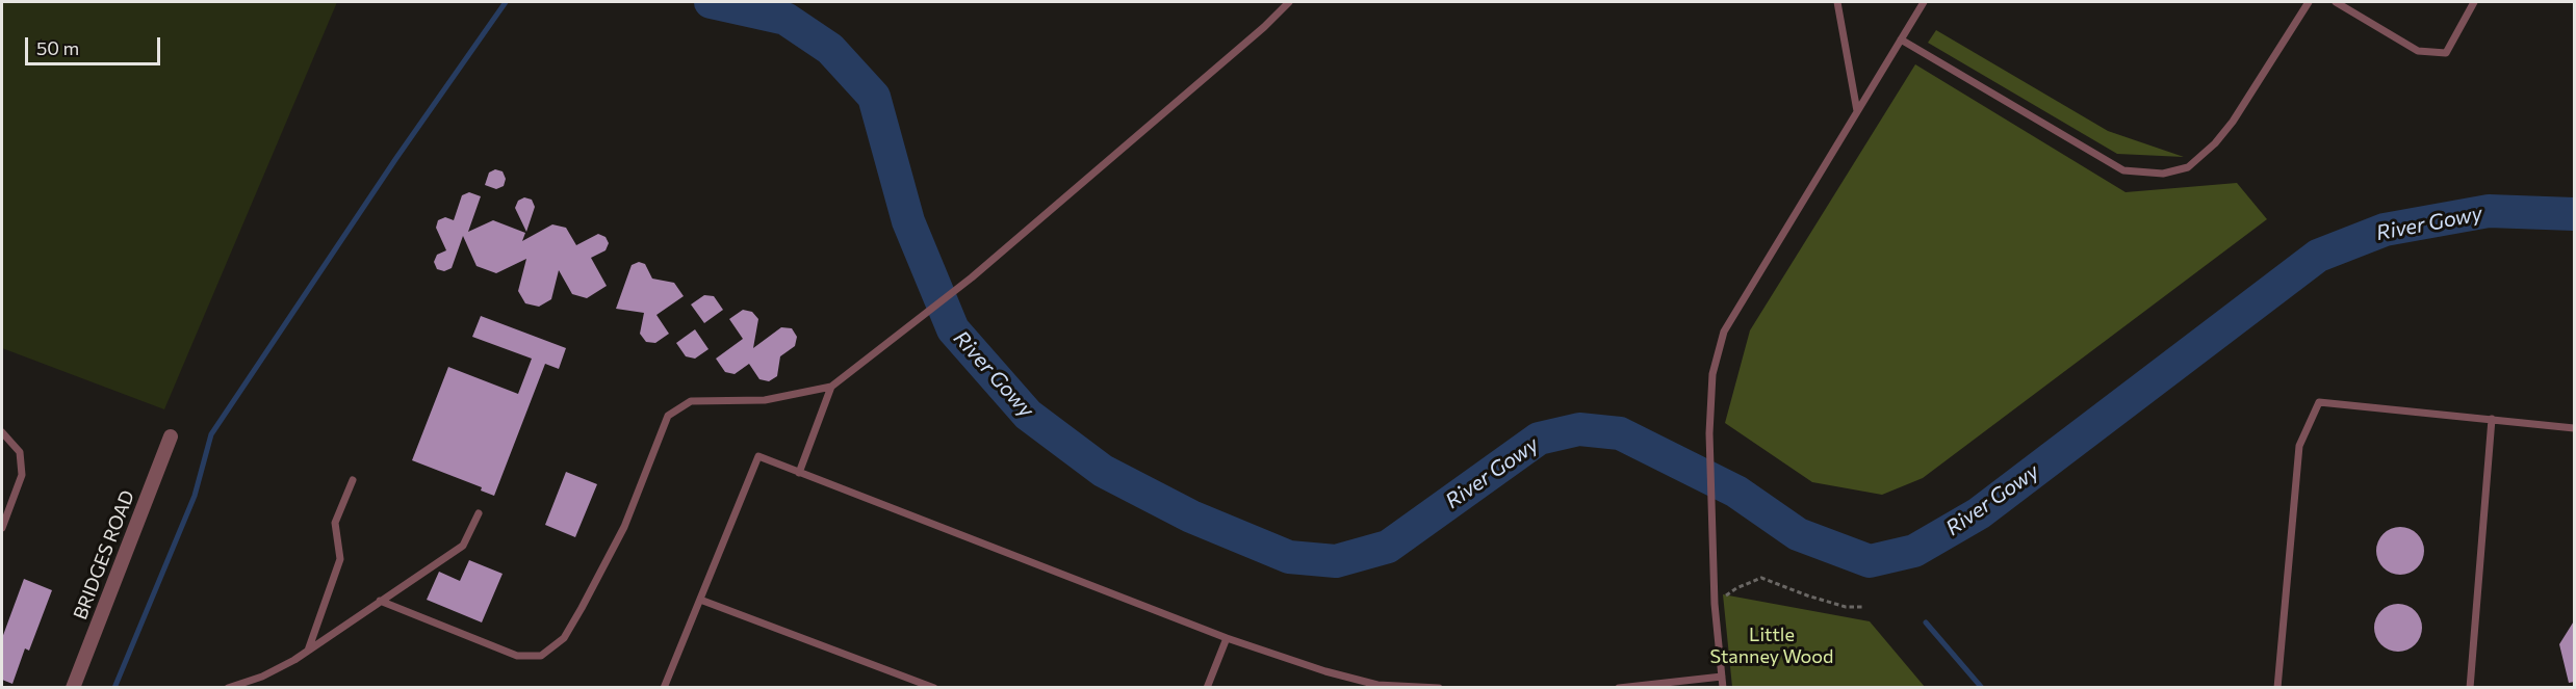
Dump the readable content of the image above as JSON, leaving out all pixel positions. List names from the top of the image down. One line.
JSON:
{"streets":{"street":["BRIDGES ROAD"]},"water":["River Gowy"],"parks":["Little Stanney Wood"],"scale_bar":"50 m"}
